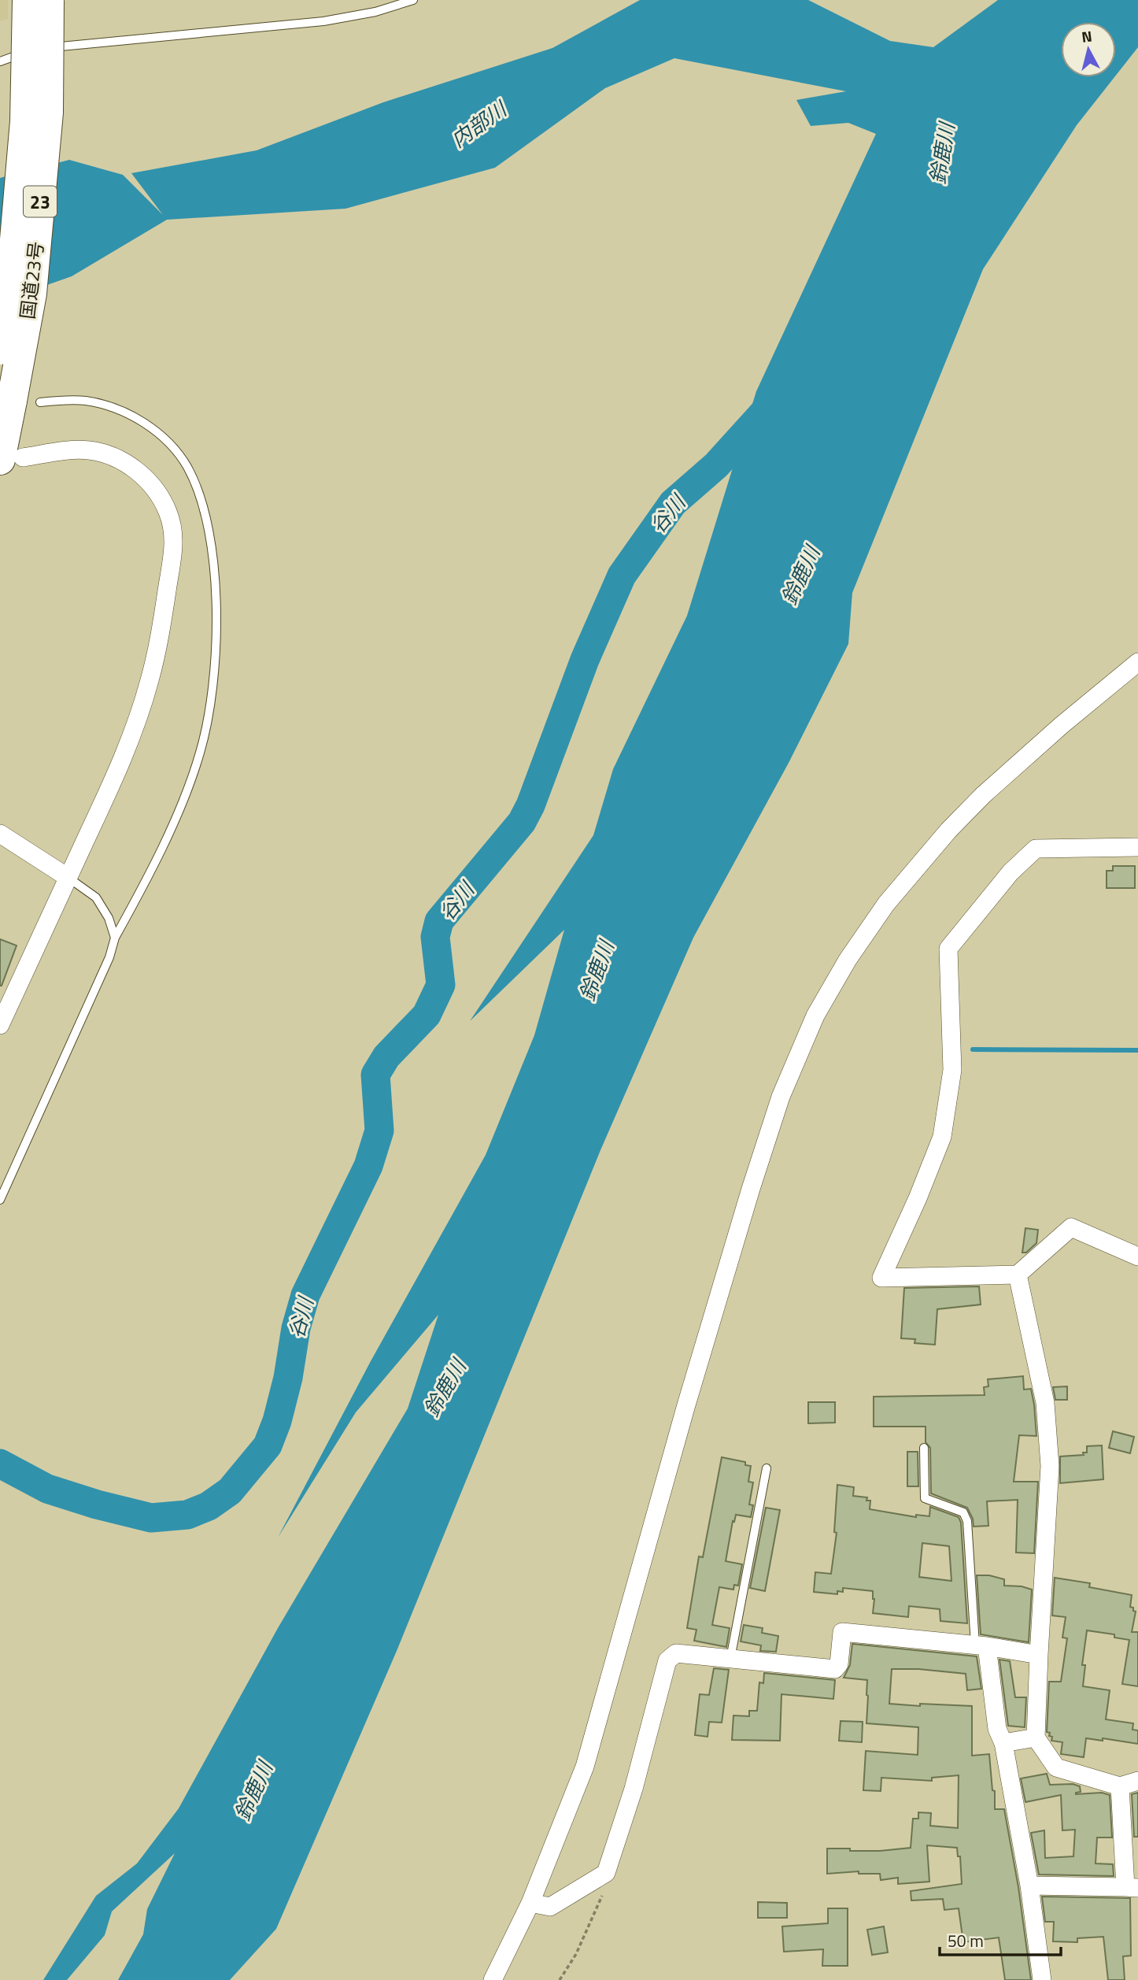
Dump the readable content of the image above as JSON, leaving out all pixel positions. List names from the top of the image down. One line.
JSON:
{"streets":{"highway":["23","国道23号"]},"water":["内部川","鈴鹿川","谷川"],"scale_bar":"50 m","north":"top"}
